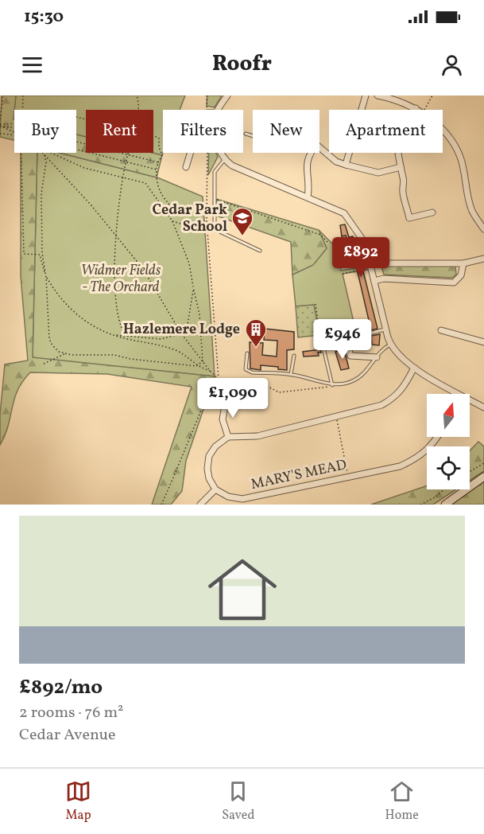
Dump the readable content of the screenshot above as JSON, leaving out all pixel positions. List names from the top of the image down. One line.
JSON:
{"streets":{"street":["MARY'S MEAD"]},"parks":["Widmer Fields - The Orchard"],"places":{"school or university":["Cedar Park School"],"building":["Hazlemere Lodge"]},"north":"top","page":{"status":"15:30","header":"Roofr","chip":["Buy","Rent","Filters","New","Apartment"],"price":["£892","£946","£1,090"],"list":[{"name":"£892/mo","note":"2 rooms · 76 m² · Cedar Avenue"}],"tabs":["Map","Saved","Home"]}}
